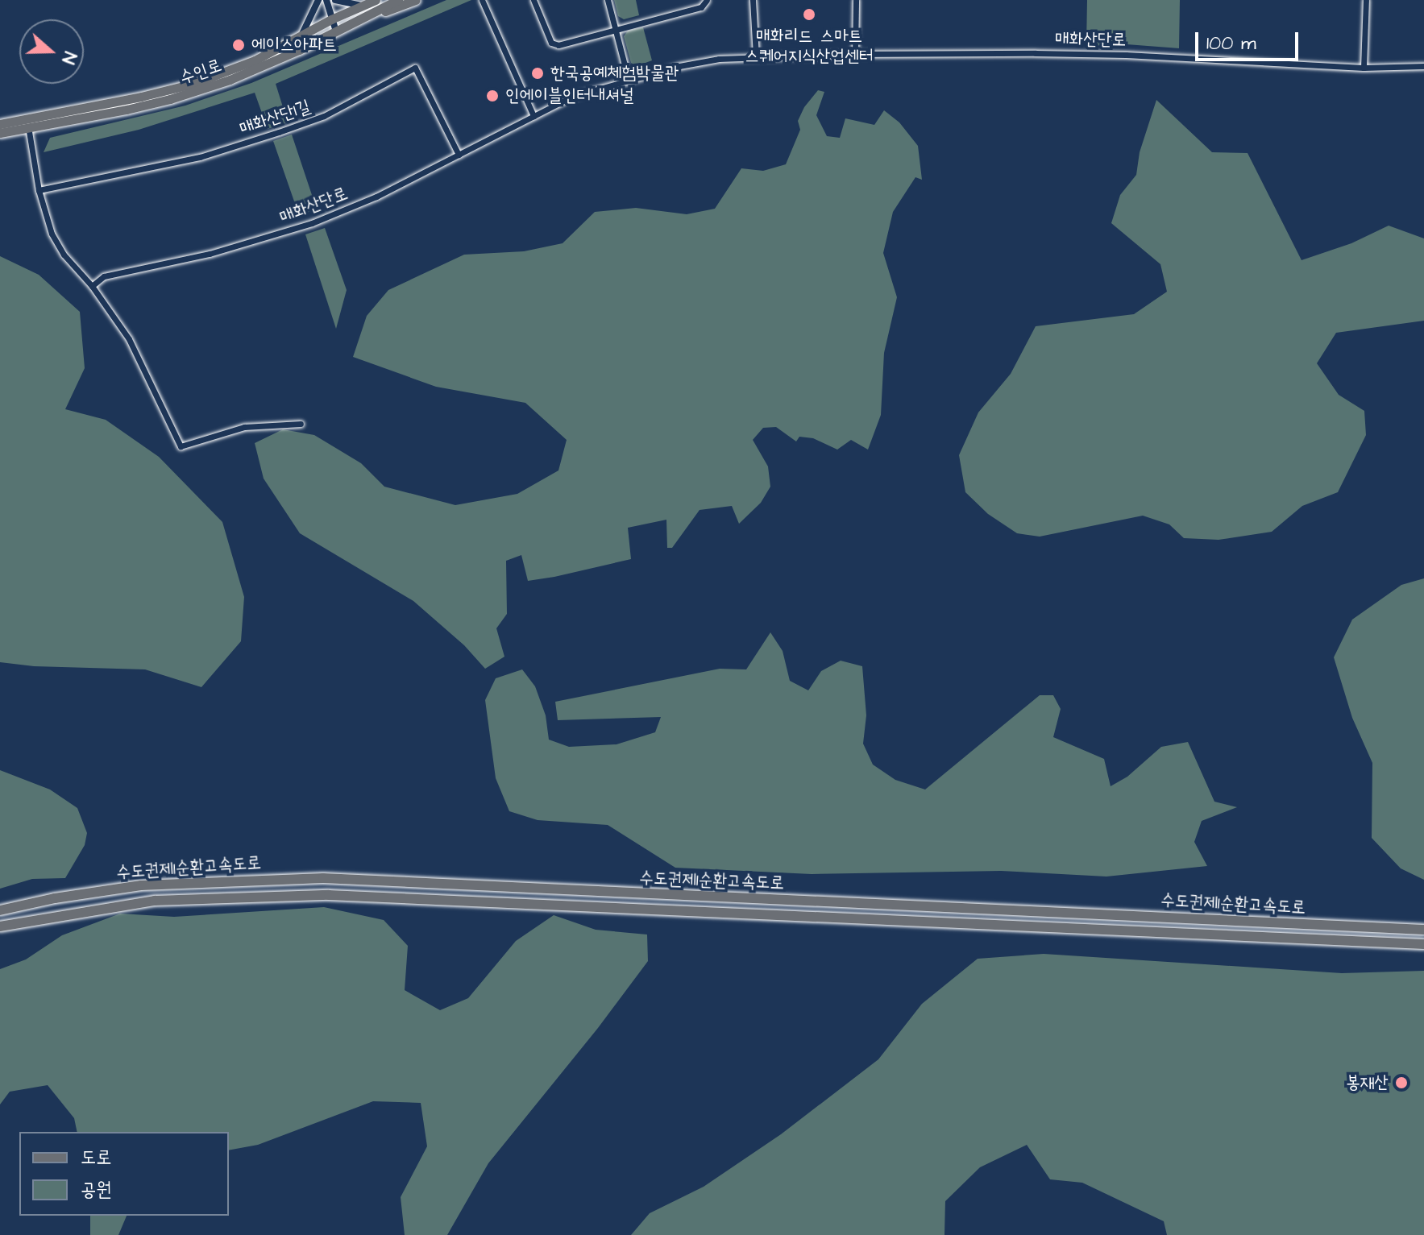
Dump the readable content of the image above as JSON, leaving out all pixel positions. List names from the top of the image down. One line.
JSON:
{"streets":{"highway":["수도권제1순환고속도로"],"main road":["수인로"],"street":["매화산단로","매화산단1길"]},"crossings":[["매화산단로","매화산단1길"]],"places":["매화리드 스마트 스퀘어지식산업센터","에이스아파트","한국공예체험박물관","인에이블인터내셔널","봉재산"],"legend":["도로","공원"],"scale_bar":"100 m","north":"right"}
